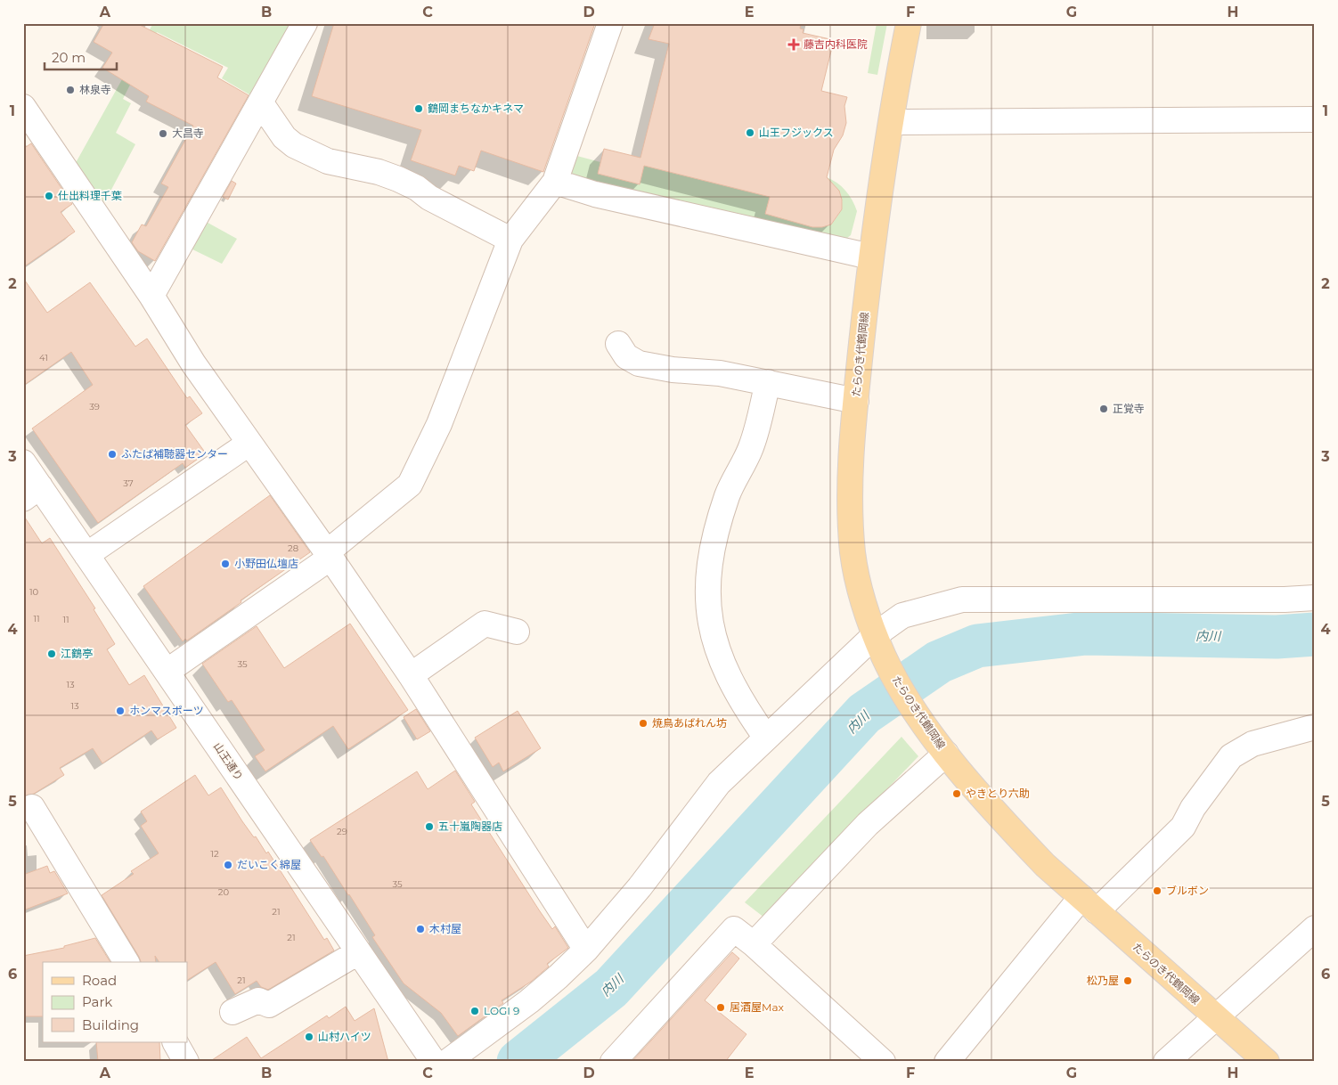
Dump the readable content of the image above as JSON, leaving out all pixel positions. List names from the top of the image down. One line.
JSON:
{"streets":{"main road":["たらのき代鶴岡線"],"street":["山王通り"]},"water":["内川"],"places":{"health":["藤吉内科医院"],"other":["林泉寺","鶴岡まちなかキネマ","山王フジックス","大昌寺","仕出料理千葉","正覚寺","ふたば補聴器センター","小野田仏壇店","江鶴亭","ホンマスポーツ","焼鳥あばれん坊","やきとり六助","五十嵐陶器店","だいこく綿屋","ブルボン","木村屋","松乃屋","居酒屋Max","LOGI 9","山村ハイツ"]},"house_numbers":["41","39","37","28","10","11","11","35","13","13","29","12","35","20","21","21","21"],"legend":["Road","Park","Building"],"scale_bar":"20 m","grid":{"columns":["A","B","C","D","E","F","G","H"],"rows":["1","2","3","4","5","6"]}}
